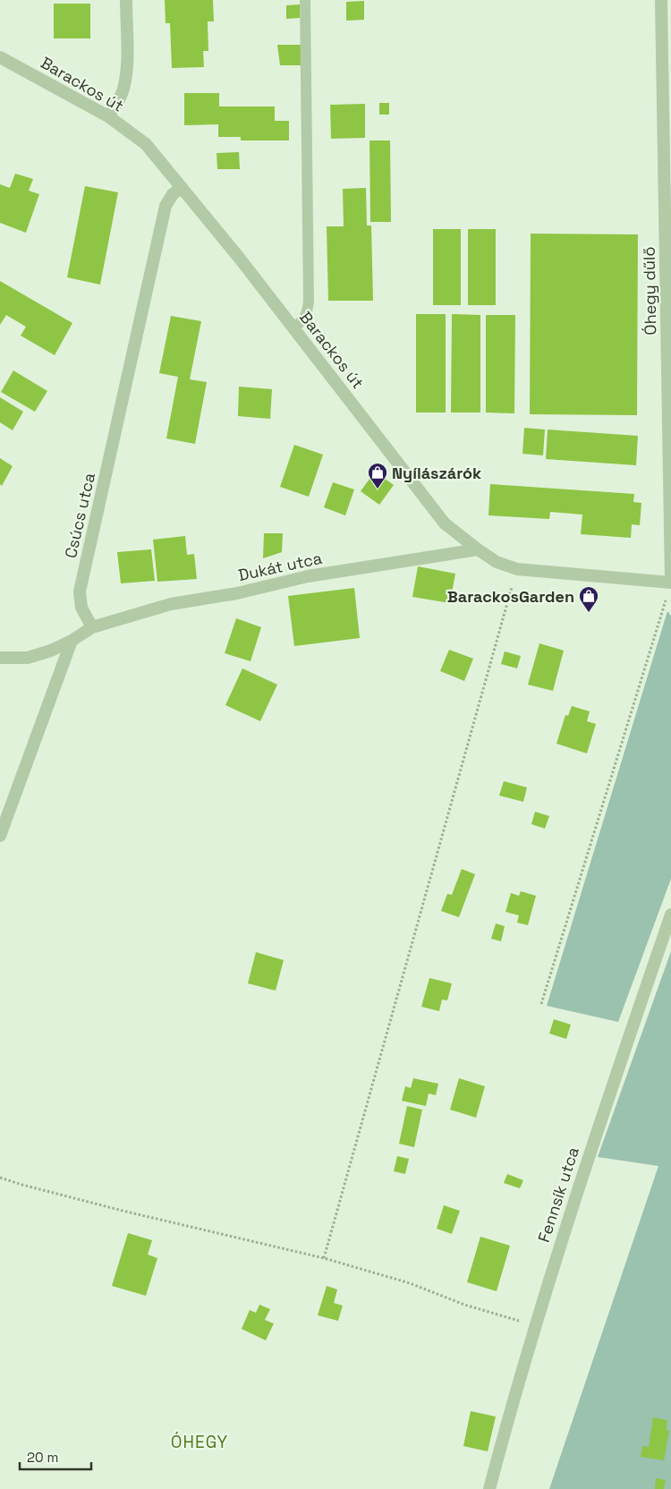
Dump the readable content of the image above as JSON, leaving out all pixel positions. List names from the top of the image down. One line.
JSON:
{"streets":{"street":["Barackos út","Óhegy dűlő","Csúcs utca","Dukát utca","Fennsík utca"]},"crossings":[["Barackos út","Óhegy dűlő"],["Barackos út","Csúcs utca"],["Barackos út","Dukát utca"],["Csúcs utca","Dukát utca"]],"districts":["ÓHEGY"],"places":{"shop":["Nyílászárók","BarackosGarden"]},"scale_bar":"20 m"}
